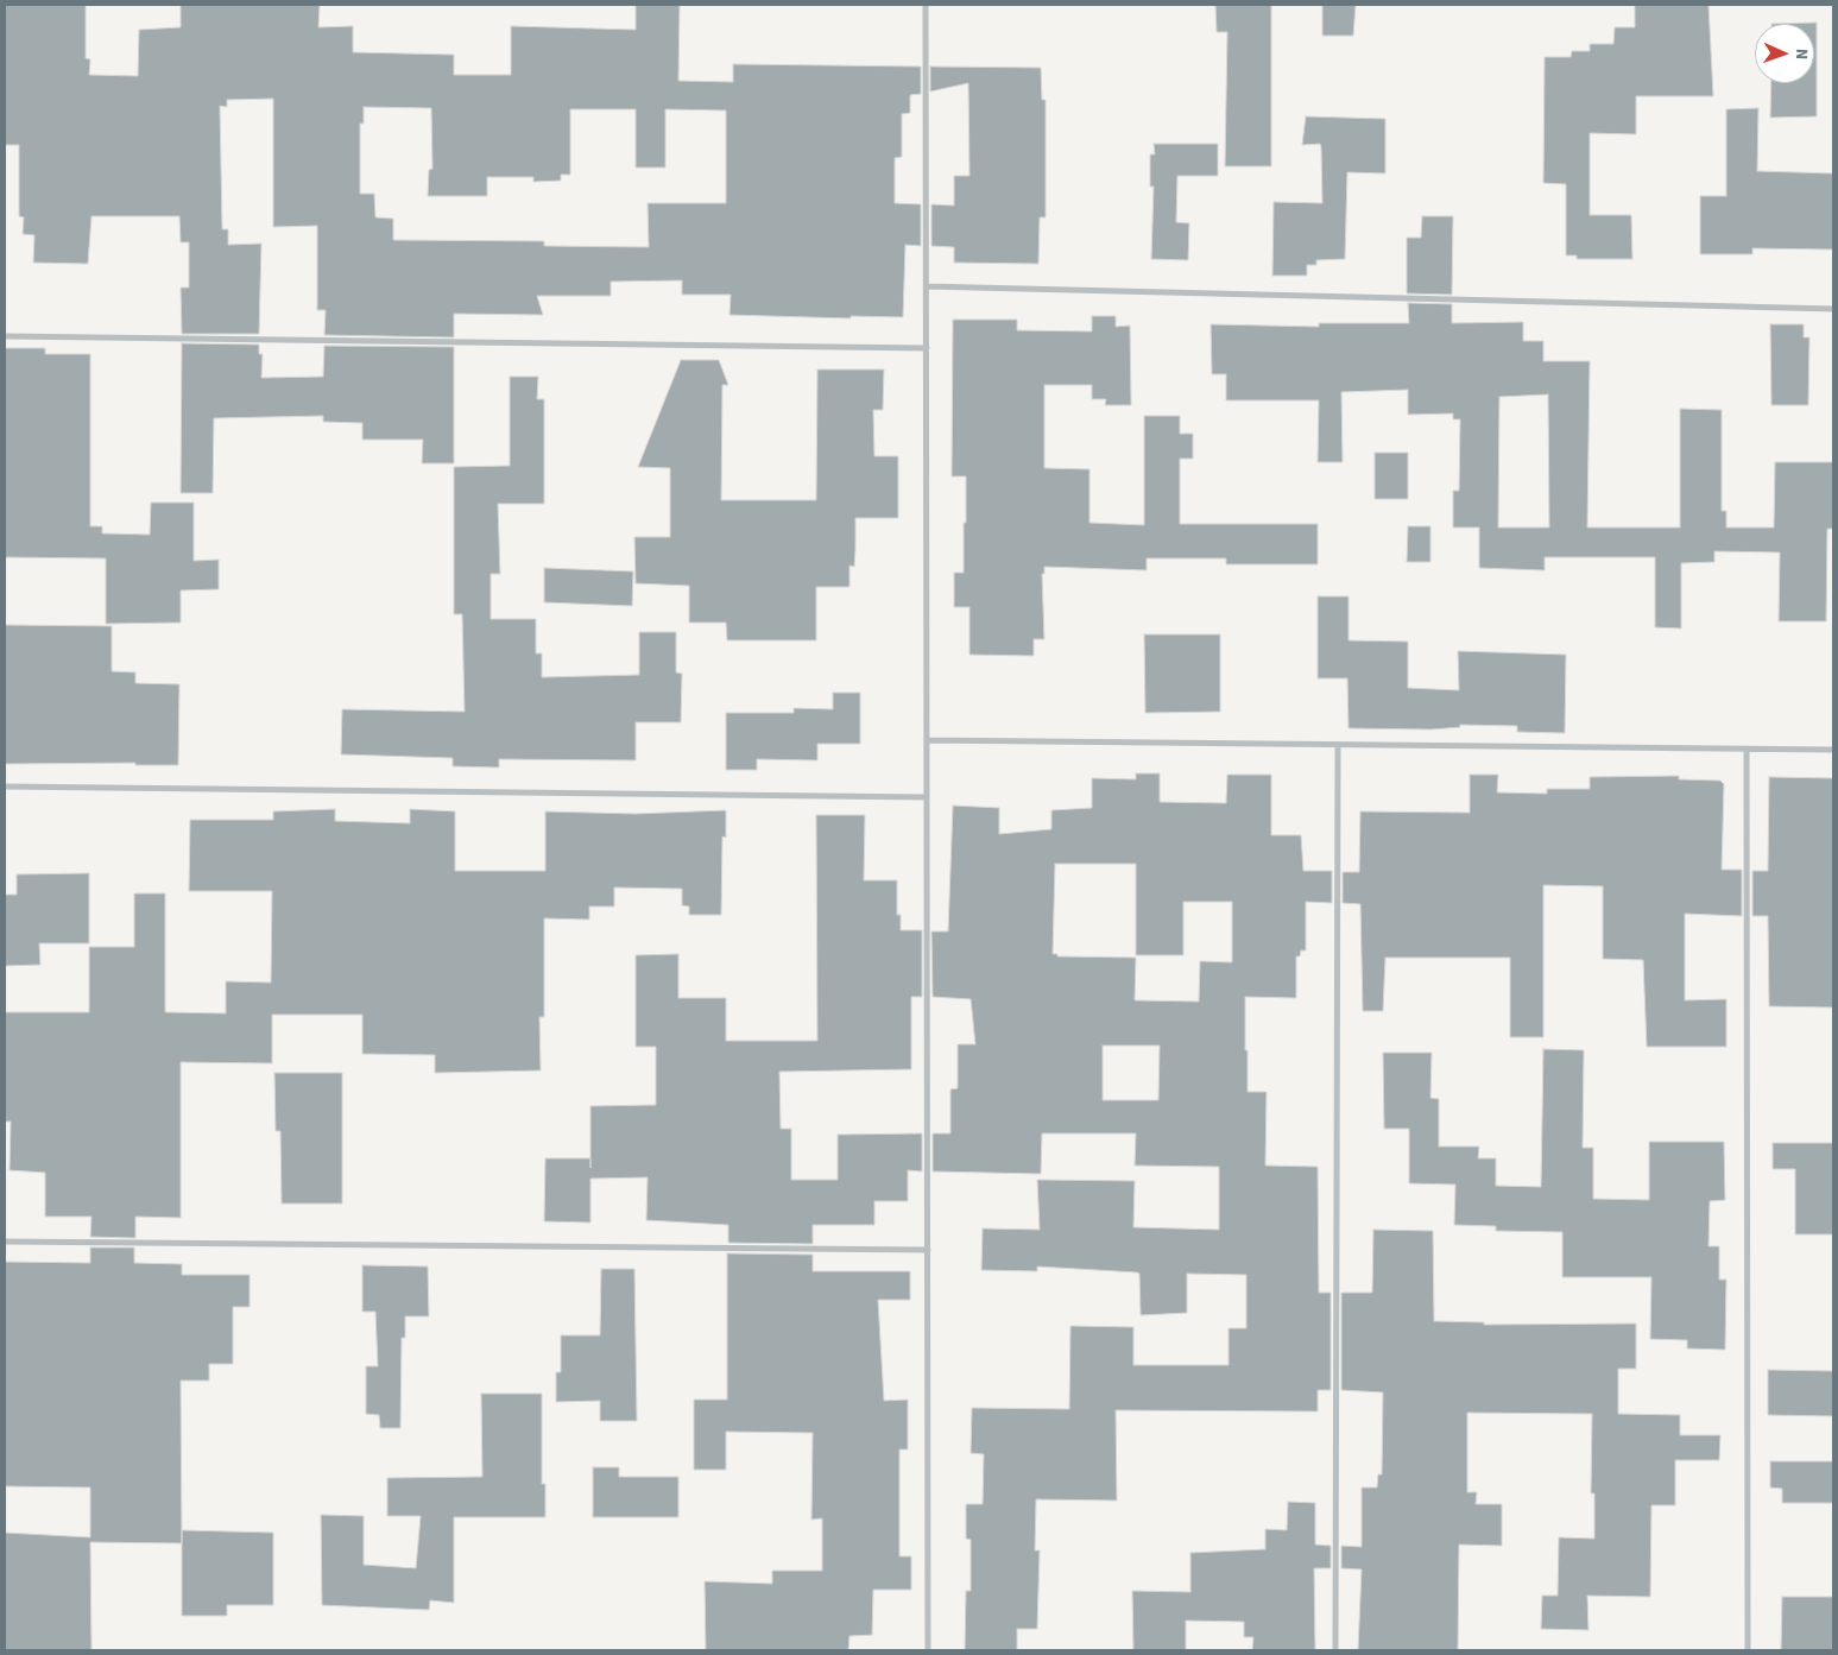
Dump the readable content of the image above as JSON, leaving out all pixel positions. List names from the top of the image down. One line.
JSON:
{"north":"right"}
